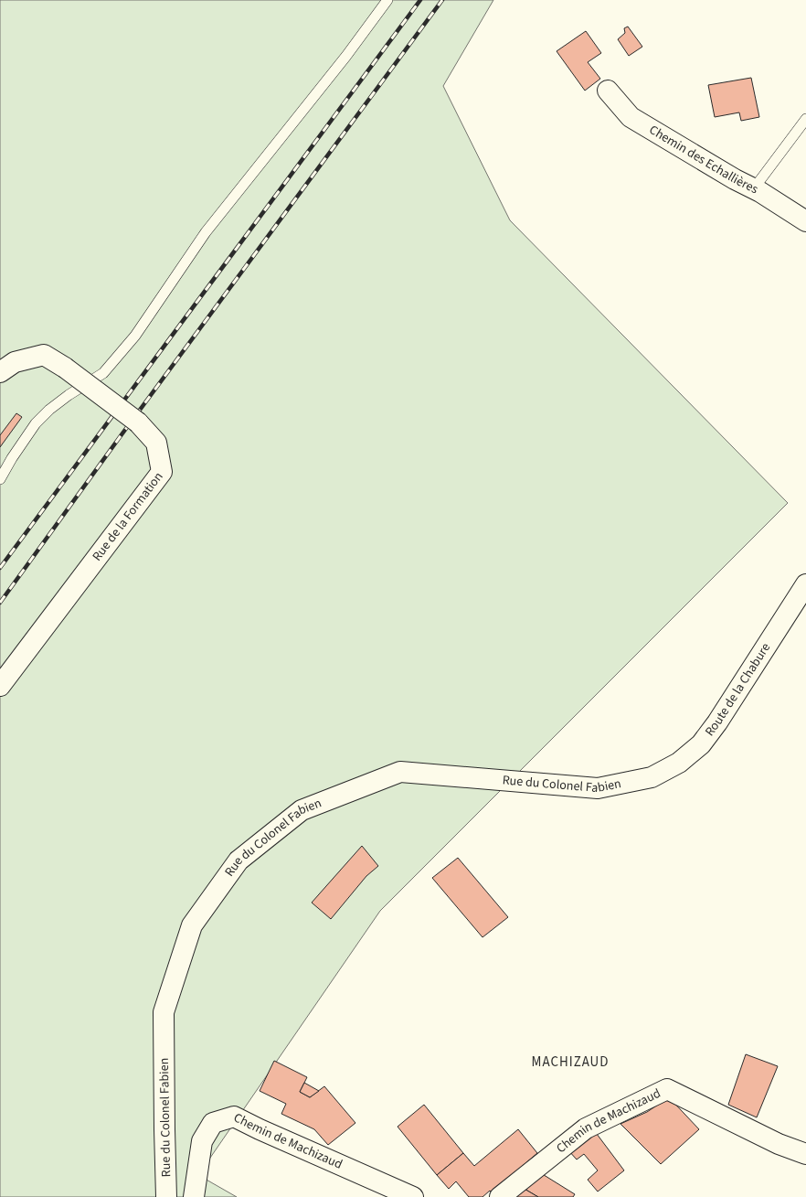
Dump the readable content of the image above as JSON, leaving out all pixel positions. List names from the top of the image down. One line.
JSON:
{"streets":{"street":["Chemin des Echallières","Rue de la Formation","Route de la Chabure","Rue du Colonel Fabien","Chemin de Machizaud"]},"crossings":[["Route de la Chabure","Rue du Colonel Fabien"]],"districts":["MACHIZAUD"]}
